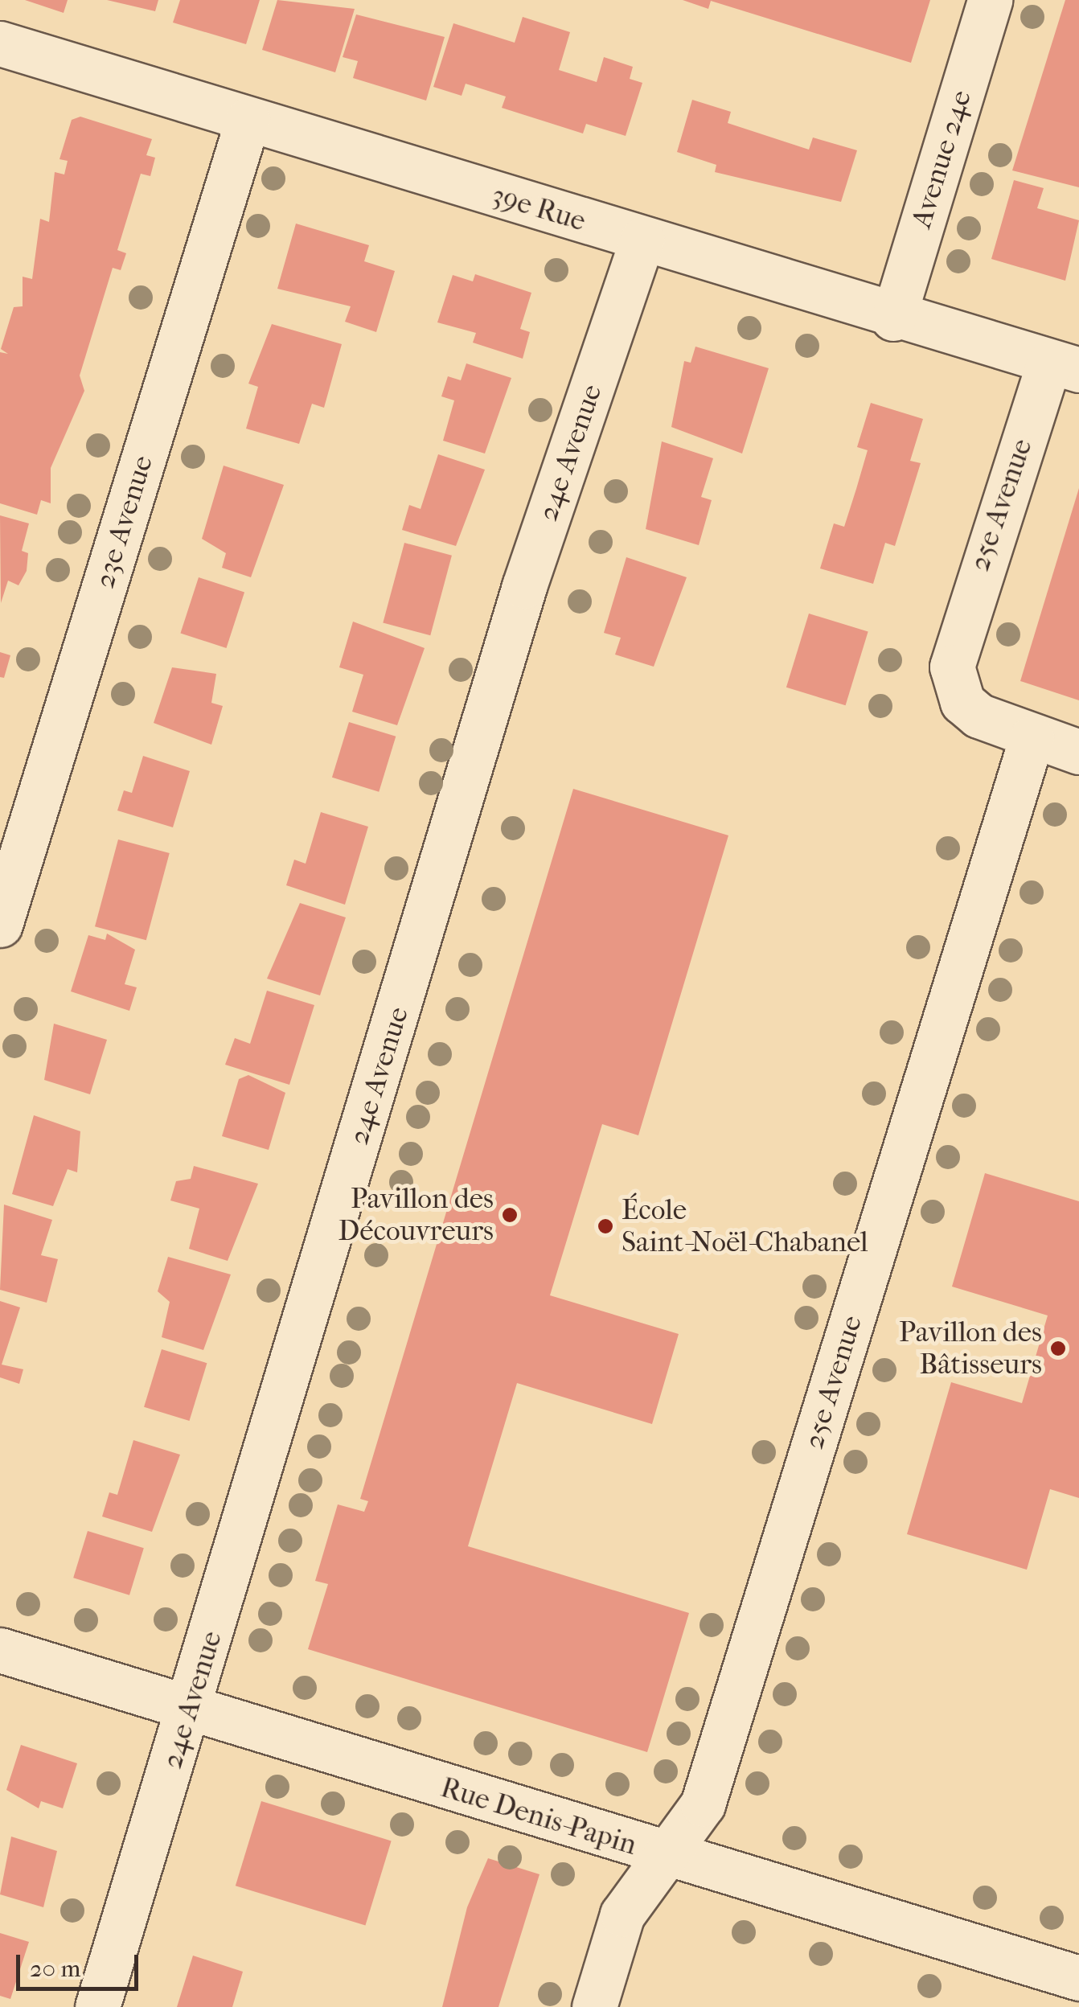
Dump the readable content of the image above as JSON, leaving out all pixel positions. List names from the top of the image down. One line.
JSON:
{"streets":{"street":["Avenue 24e","39e Rue","24e Avenue","25e Avenue","23e Avenue","Rue Denis-Papin"]},"crossings":[["Avenue 24e","39e Rue"],["39e Rue","24e Avenue"],["39e Rue","25e Avenue"],["39e Rue","23e Avenue"],["24e Avenue","Rue Denis-Papin"],["25e Avenue","Rue Denis-Papin"]],"places":["Pavillon des Découvreurs","École Saint-Noël-Chabanel","Pavillon des Bâtisseurs"],"scale_bar":"20 m"}
